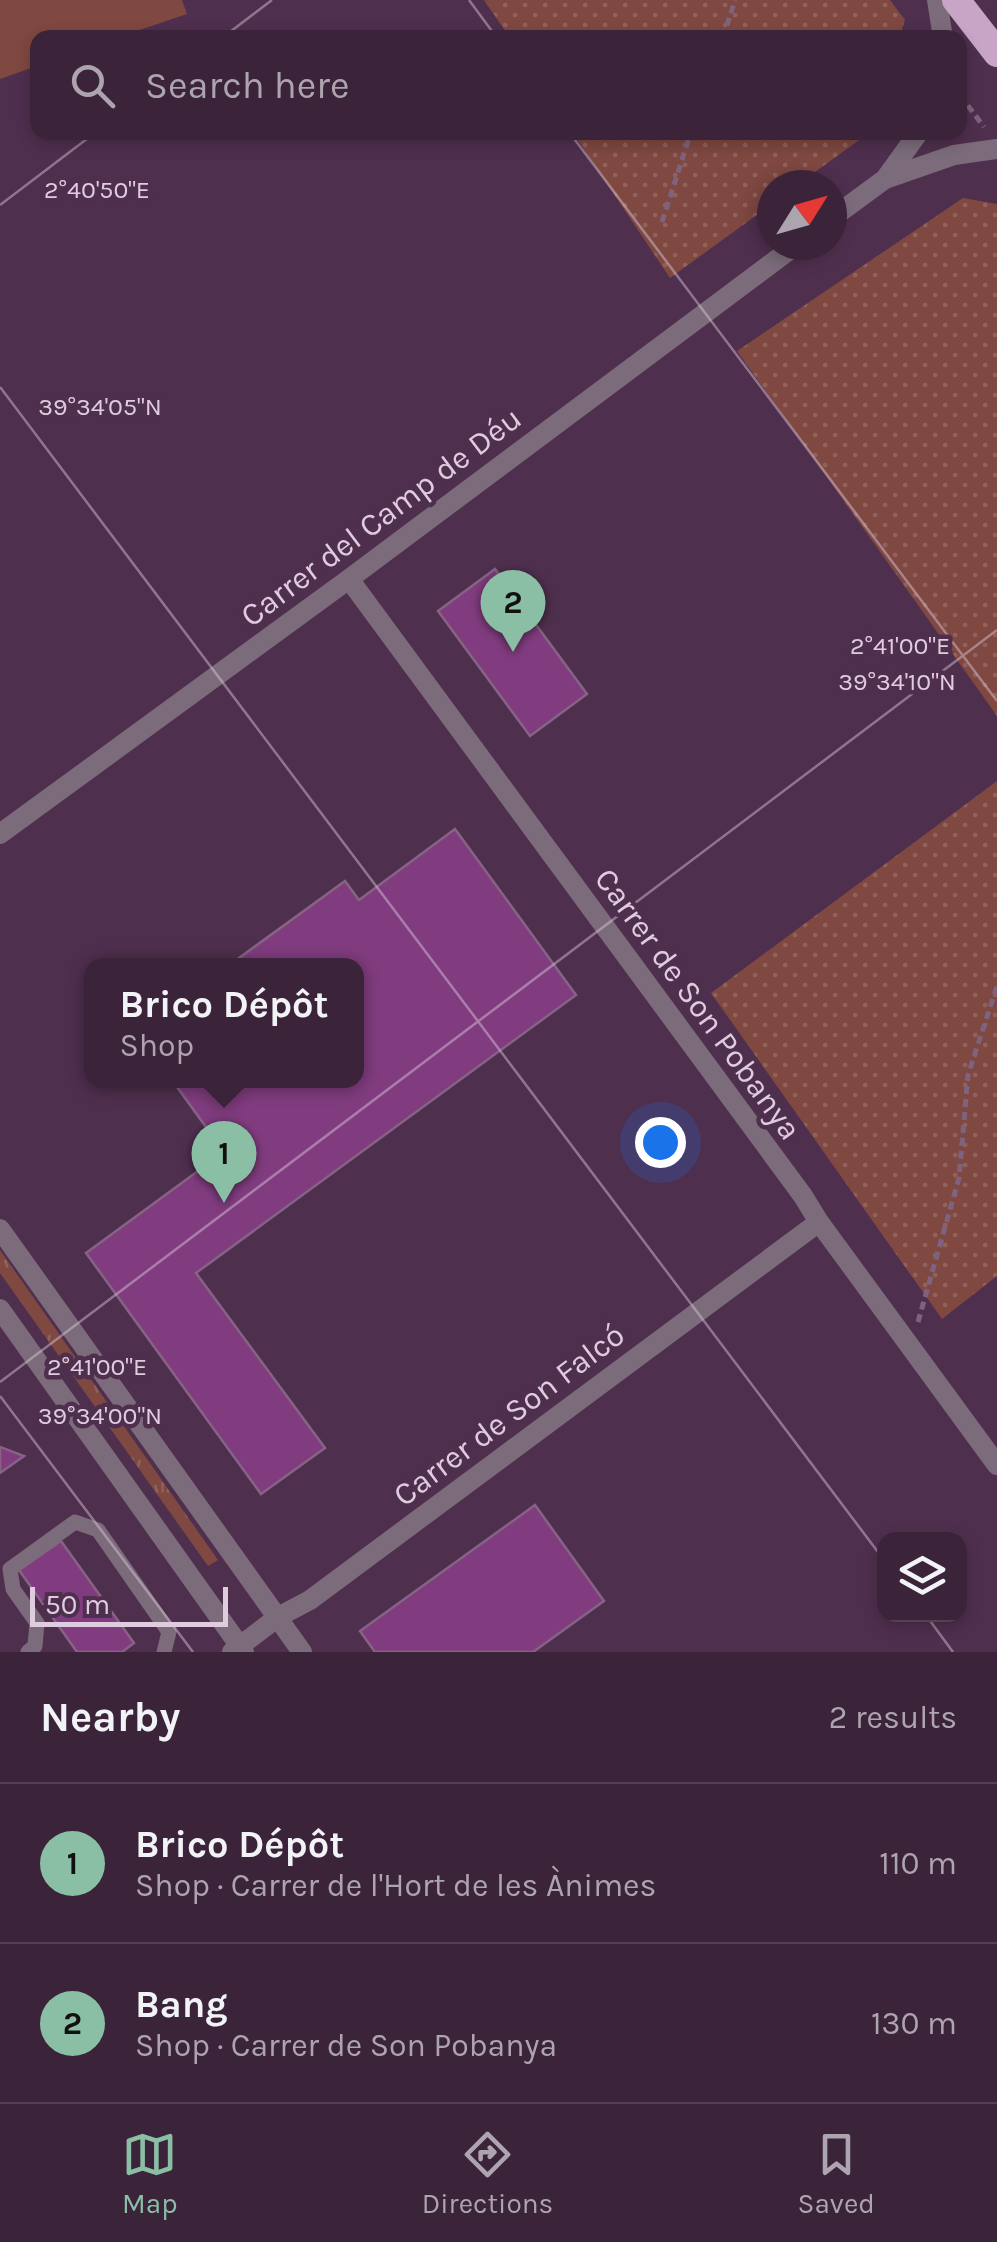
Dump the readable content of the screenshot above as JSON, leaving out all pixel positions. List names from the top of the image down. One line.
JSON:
{"streets":{"street":["Carrer del Camp de Déu","Carrer de Son Pobanya","Carrer de Son Falcó"]},"crossings":[["Carrer del Camp de Déu","Carrer de Son Pobanya"],["Carrer de Son Pobanya","Carrer de Son Falcó"]],"scale_bar":"50 m","north":"top right","page":{"search":"Search here","pins":["2","1"],"popup":["Brico Dépôt","Shop"],"scale":"50 m","heading":["Nearby","2 results"],"list":[{"mark":"1","name":"Brico Dépôt","note":"Shop · Carrer de l'Hort de les Ànimes","value":"110 m"},{"mark":"2","name":"Bang","note":"Shop · Carrer de Son Pobanya","value":"130 m"}],"nav":["Map","Directions","Saved"]},"coordinates":["2°40'50\"E","39°34'05\"N","2°41'00\"E","39°34'10\"N","39°34'00\"N"]}
